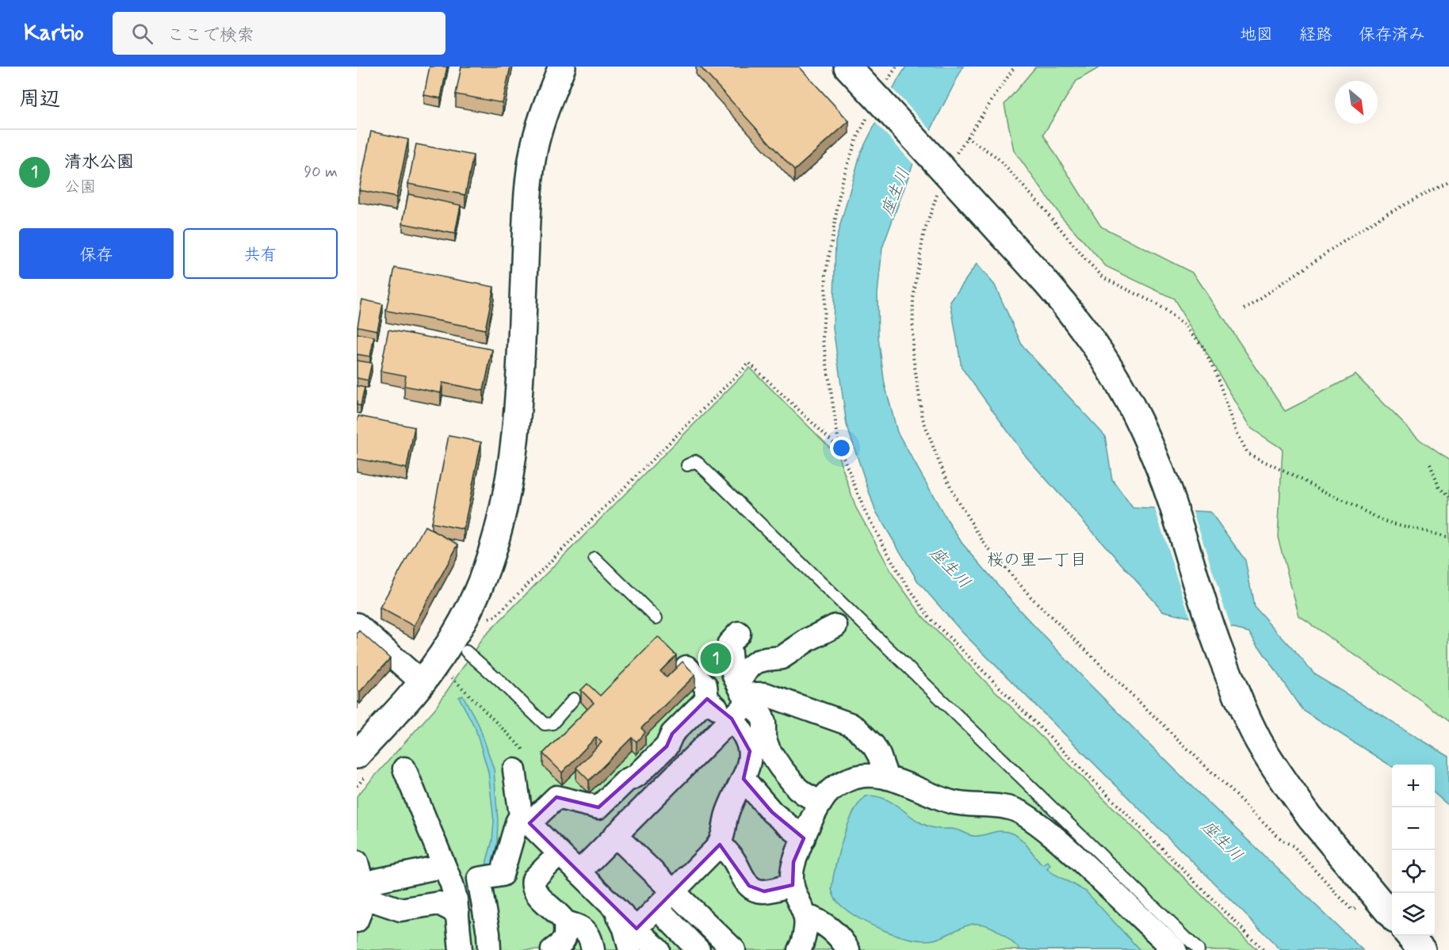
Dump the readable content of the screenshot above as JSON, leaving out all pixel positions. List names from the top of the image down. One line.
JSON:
{"districts":["桜の里一丁目"],"water":["座生川"],"north":"bottom right","page":{"header":"Kartio","search":"ここで検索","nav":["地図","経路","保存済み"],"heading":"周辺","list":[{"mark":"1","name":"清水公園","note":"公園","value":"90 m"}],"buttons":["保存","共有"],"pins":"1","map_buttons":["+","−"]}}
